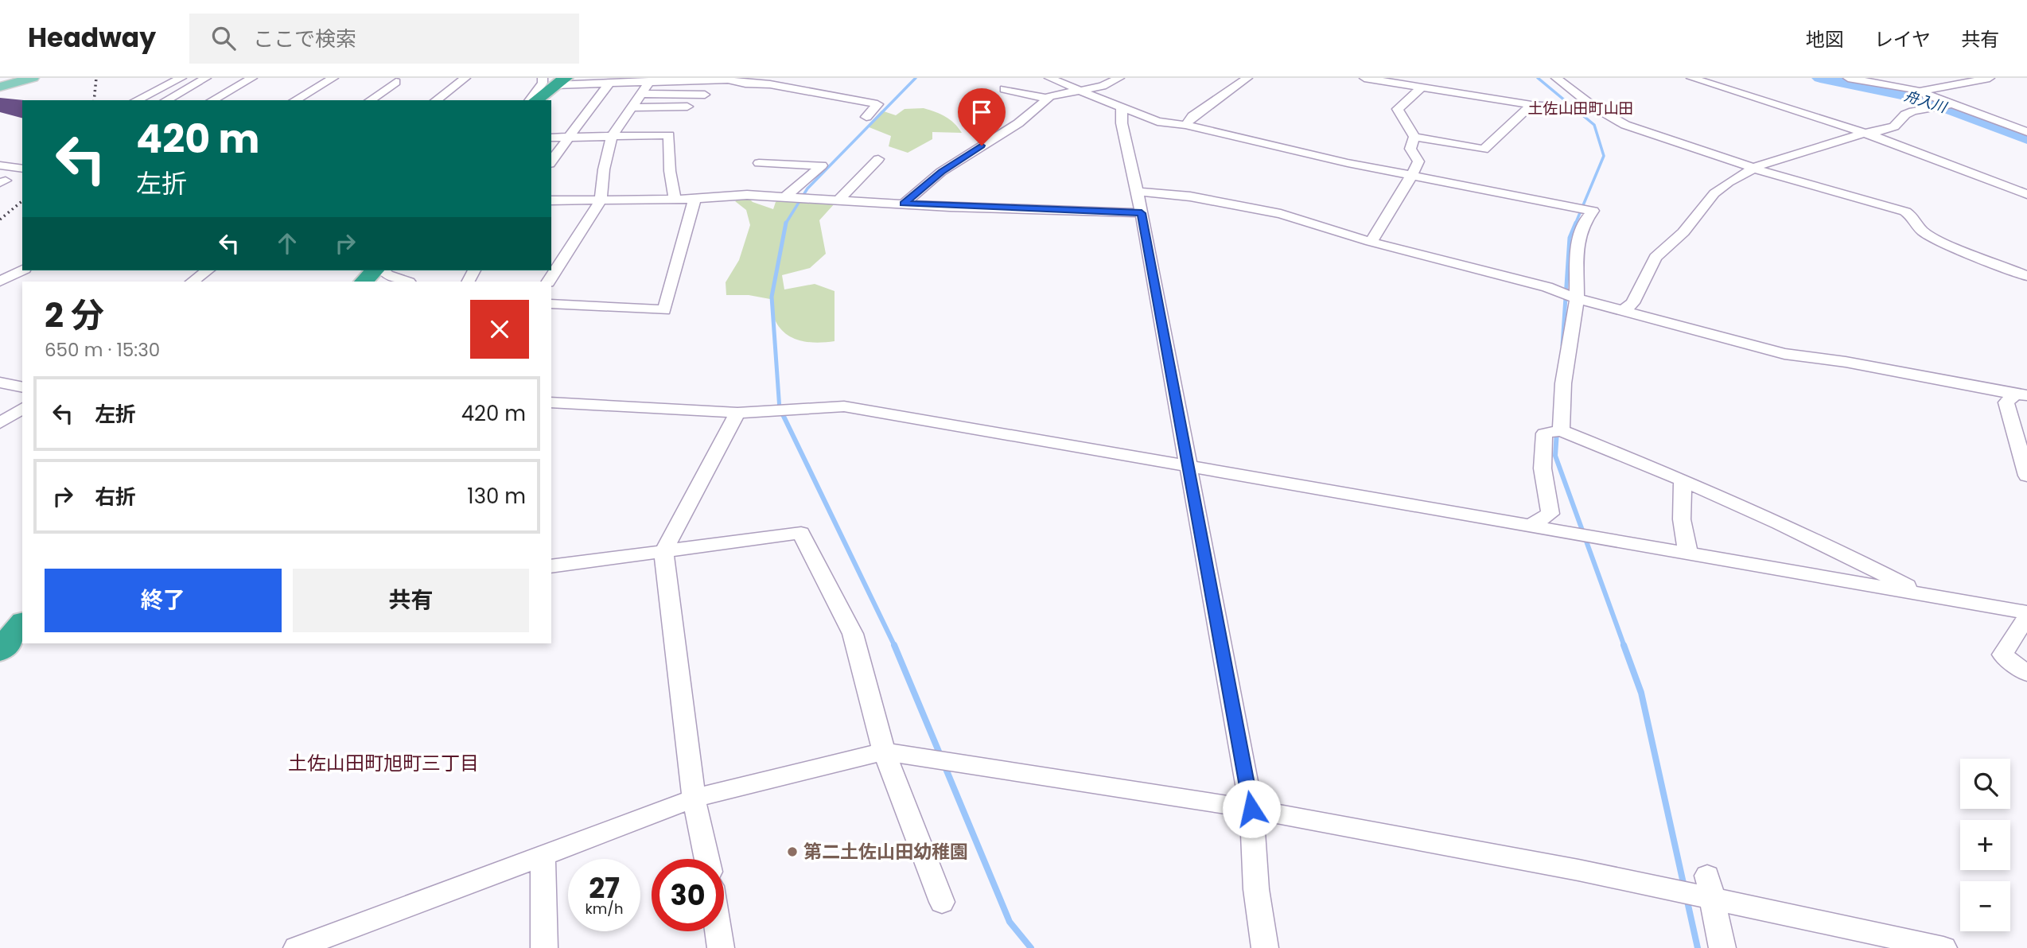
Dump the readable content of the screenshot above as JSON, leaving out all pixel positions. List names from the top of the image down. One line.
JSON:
{"districts":["土佐山田町山田","土佐山田町旭町三丁目"],"water":["舟入川"],"places":["第二土佐山田幼稚園"],"page":{"header":"Headway","search":"ここで検索","nav":["地図","レイヤ","共有"],"turn":["420 m","左折"],"heading":["2 分","650 m · 15:30"],"list":[{"name":"左折","value":"420 m"},{"name":"右折","value":"130 m"}],"buttons":["終了","共有"],"map_buttons":["+","−"],"speed":"27 km/h","limit":"30"}}
